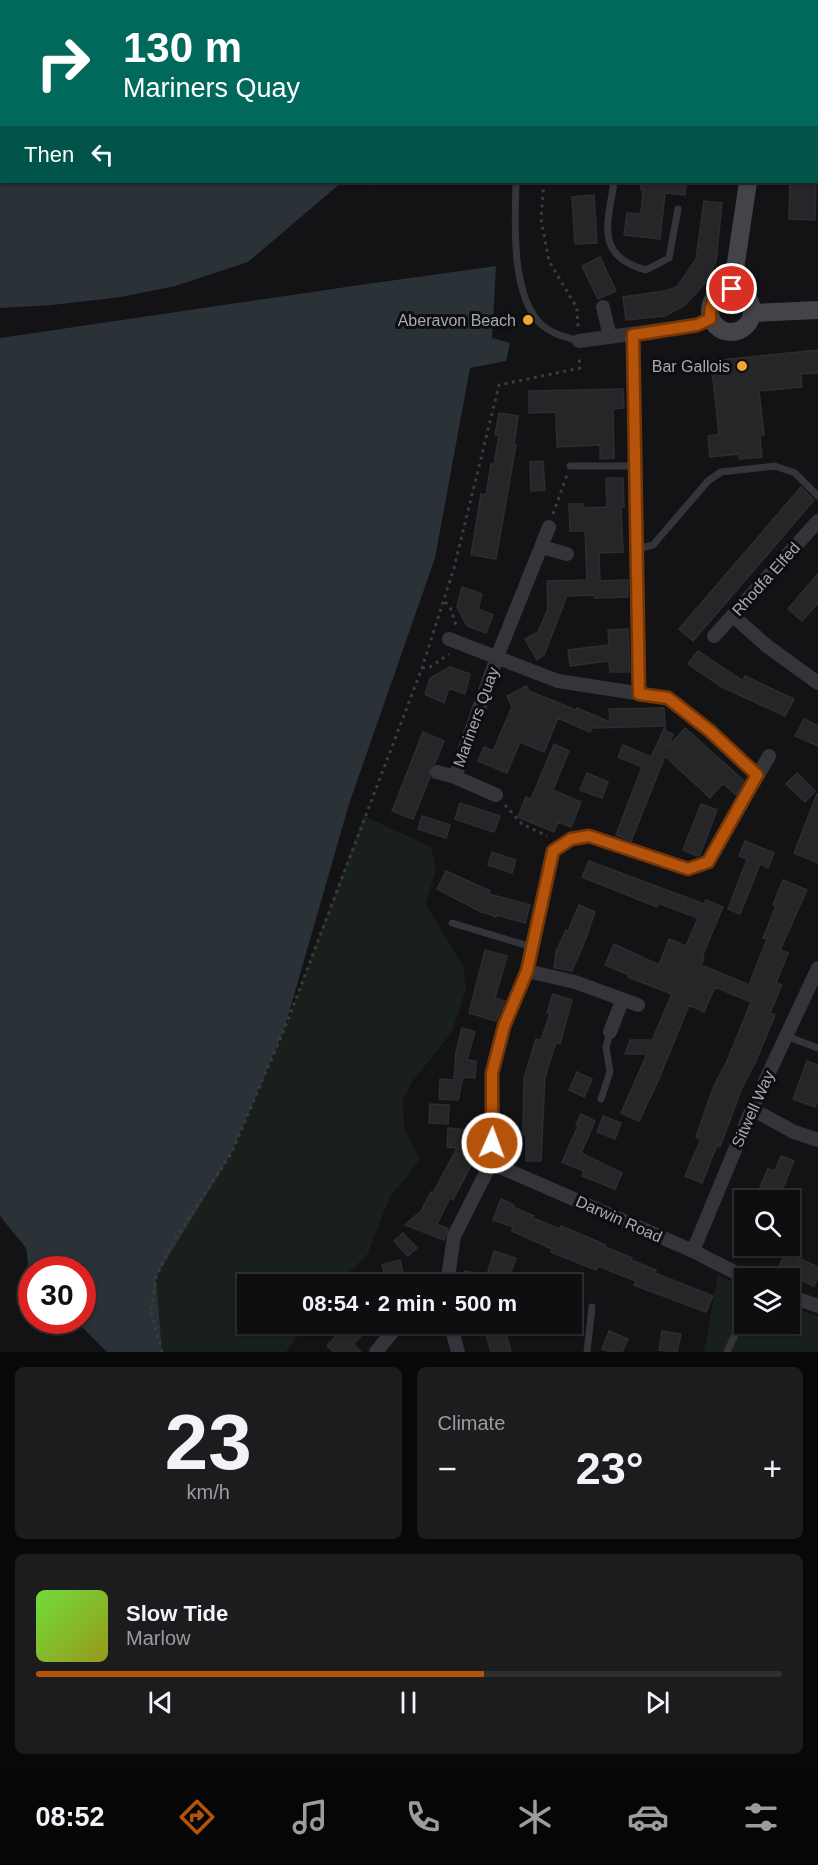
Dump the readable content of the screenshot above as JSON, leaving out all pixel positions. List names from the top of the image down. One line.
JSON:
{"streets":{"street":["Rhodfa Elfed","Mariners Quay","Sitwell Way","Darwin Road"]},"crossings":[["Sitwell Way","Darwin Road"]],"places":["Aberavon Beach","Bar Gallois"],"page":{"turn":["130 m","Mariners Quay"],"then":"Then","limit":"30","trip":"08:54 · 2 min · 500 m","tile":[["23","km/h"],"Climate"],"heat":["−","23°","+"],"song":["Slow Tide","Marlow"],"tabs":"08:52"}}
